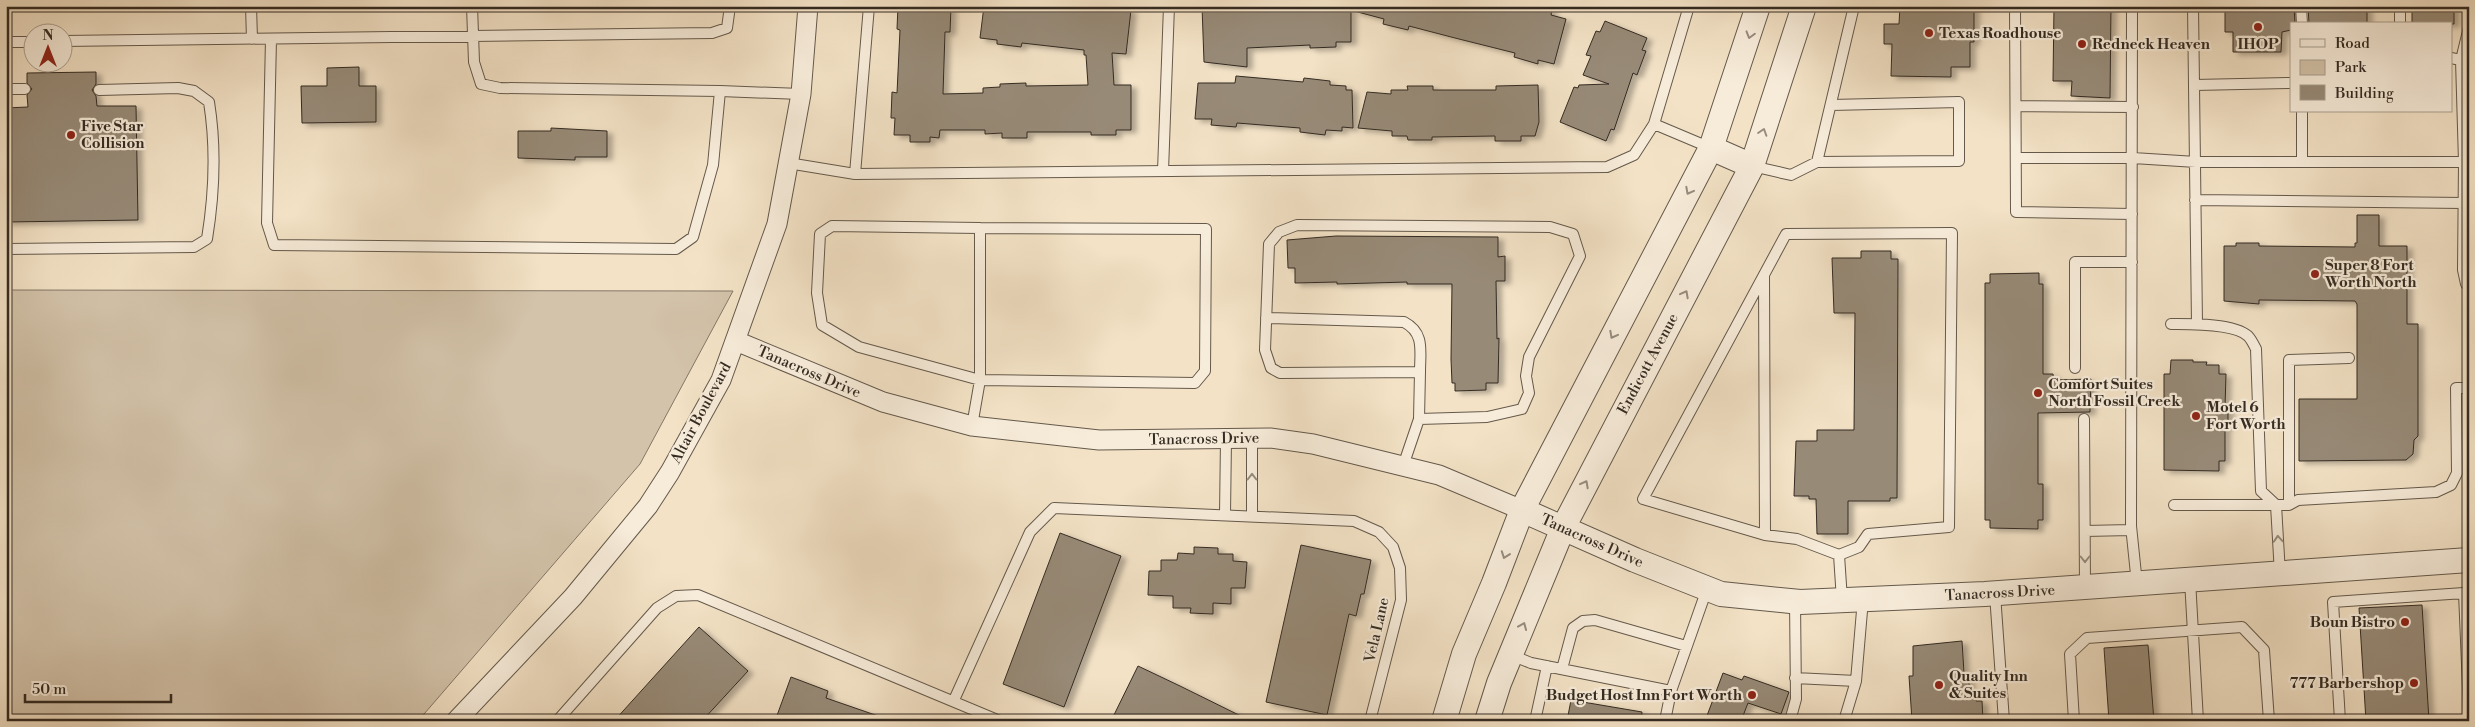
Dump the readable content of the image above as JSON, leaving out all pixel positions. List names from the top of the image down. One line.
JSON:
{"streets":{"street":["Endicott Avenue","Tanacross Drive","Altair Boulevard"],"lane":["Vela Lane"]},"crossings":[["Endicott Avenue","Tanacross Drive"],["Tanacross Drive","Altair Boulevard"]],"places":["IHOP","Texas Roadhouse","Redneck Heaven","Five Star Collision","Super 8 Fort Worth North","Comfort Suites North Fossil Creek","Motel 6 Fort Worth","Boun Bistro","777 Barbershop","Quality Inn & Suites","Budget Host Inn Fort Worth"],"legend":["Road","Park","Building"],"scale_bar":"50 m","north":"top"}
